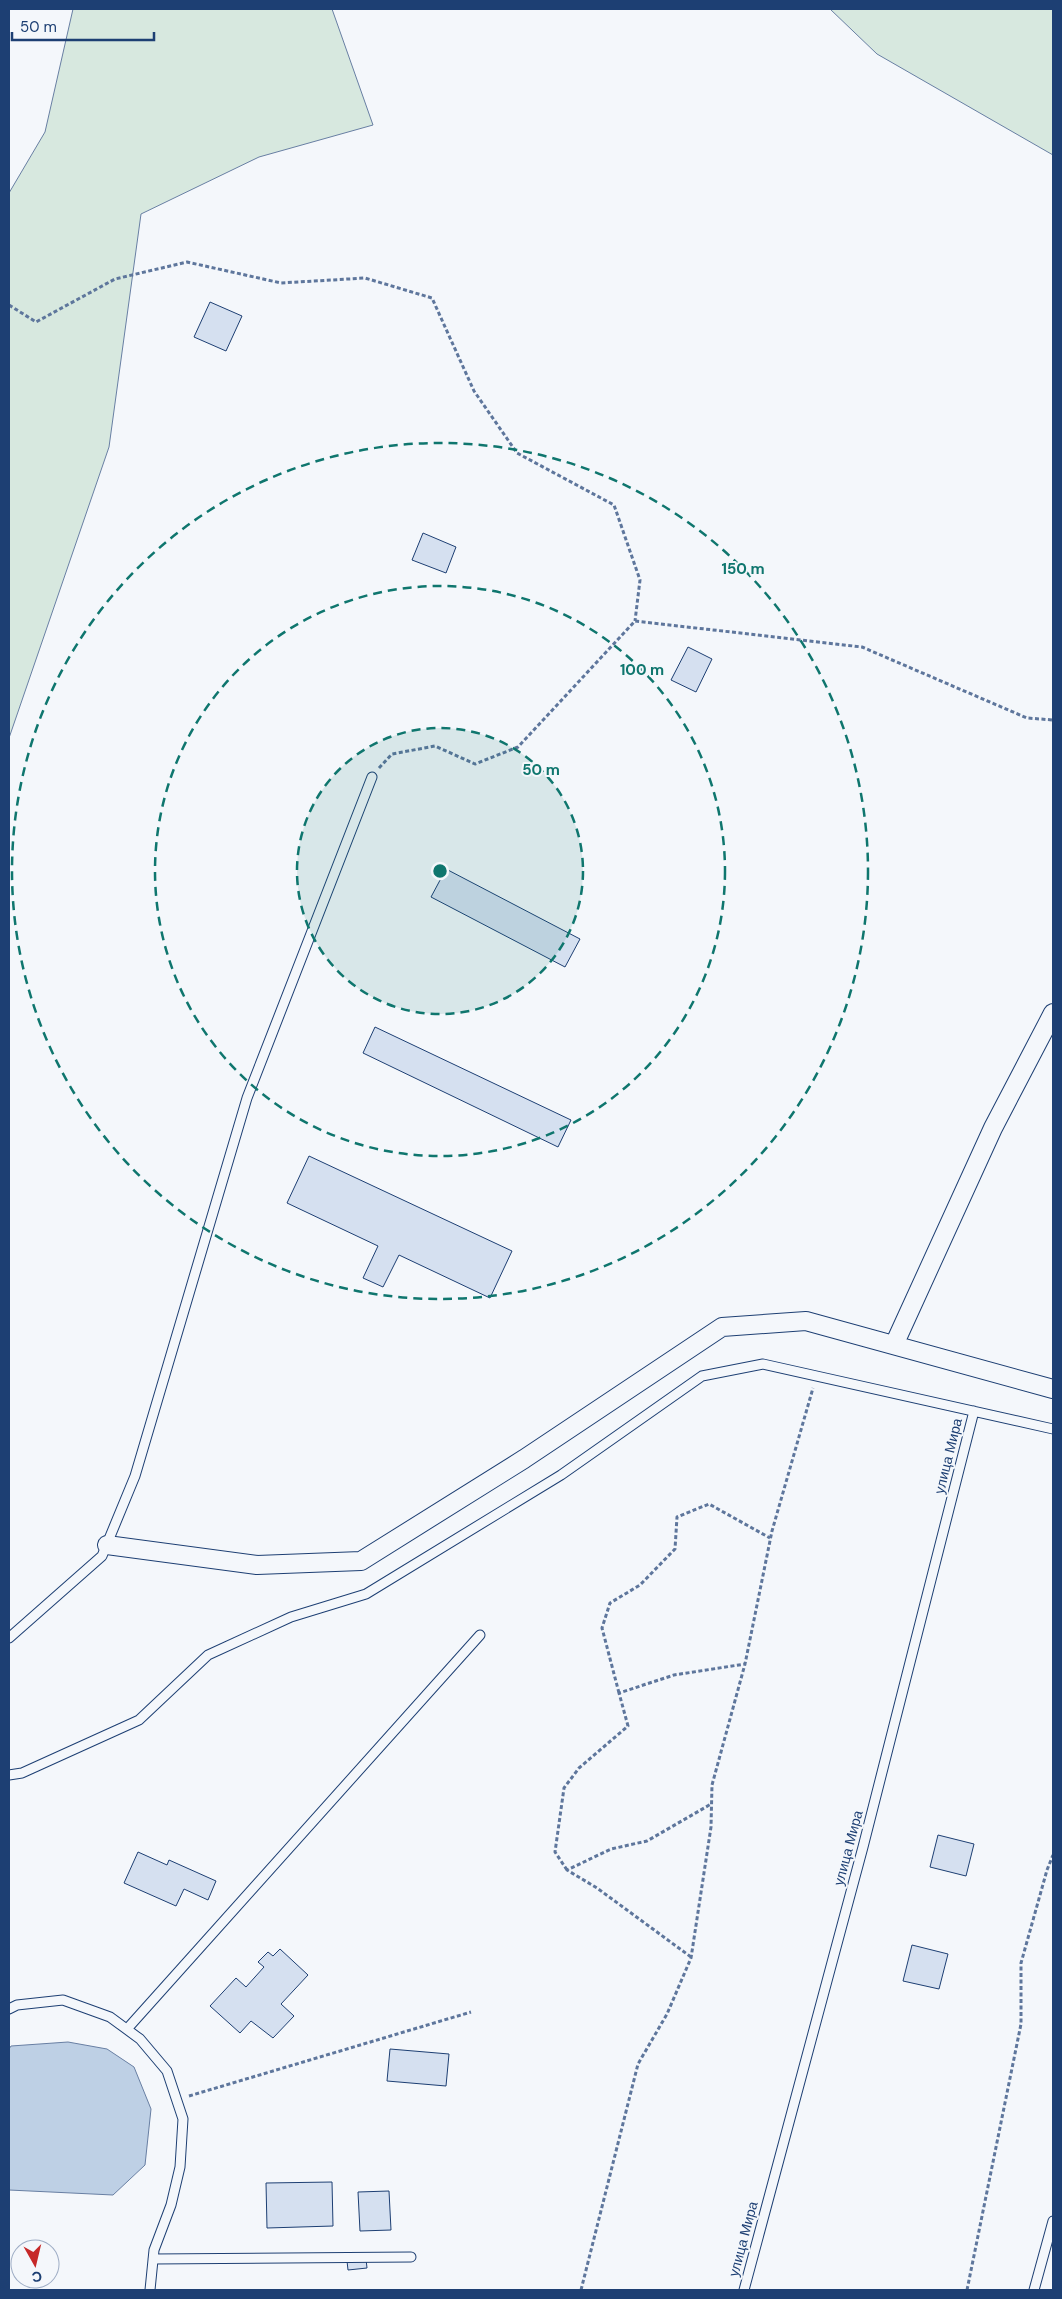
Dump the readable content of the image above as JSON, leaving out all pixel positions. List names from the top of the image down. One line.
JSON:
{"streets":{"lane":["улица Мира"]},"scale_bar":"50 m","north":"bottom","rings":["150 m","100 m","50 m"]}
